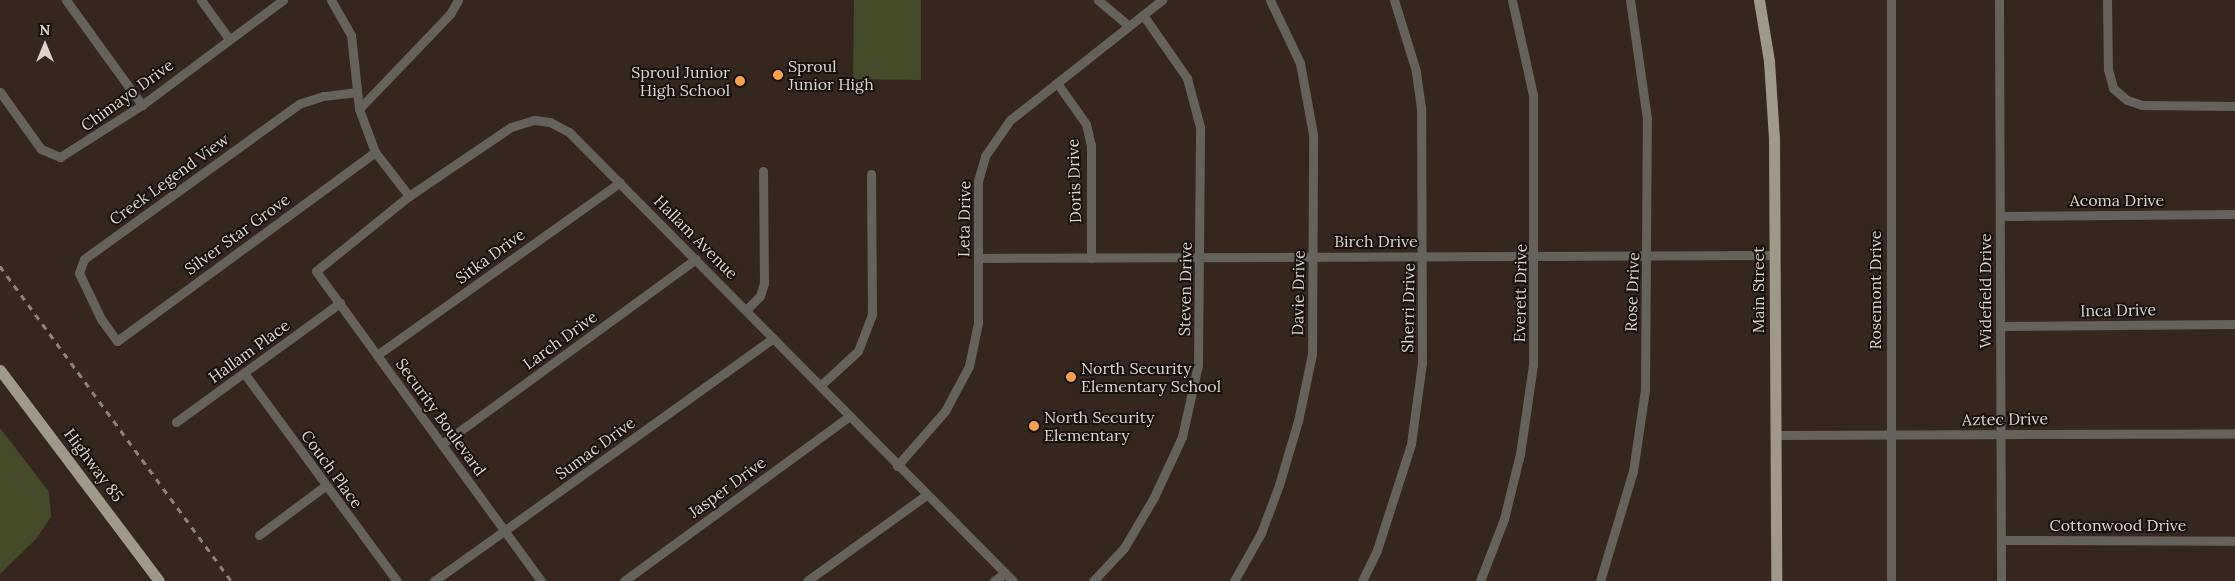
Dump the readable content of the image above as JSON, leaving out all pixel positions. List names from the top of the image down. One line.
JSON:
{"streets":{"main road":["Main Street","Highway 85"],"street":["Chimayo Drive","Creek Legend View","Doris Drive","Acoma Drive","Leta Drive","Silver Star Grove","Hallam Avenue","Birch Drive","Sitka Drive","Steven Drive","Rosemont Drive","Widefield Drive","Rose Drive","Davie Drive","Everett Drive","Sherri Drive","Inca Drive","Larch Drive","Hallam Place","Security Boulevard","Aztec Drive","Sumac Drive","Couch Place","Jasper Drive","Cottonwood Drive"]},"crossings":[["Creek Legend View","Silver Star Grove"],["Doris Drive","Leta Drive"],["Doris Drive","Birch Drive"],["Acoma Drive","Widefield Drive"],["Leta Drive","Hallam Avenue"],["Leta Drive","Birch Drive"],["Leta Drive","Steven Drive"],["Hallam Avenue","Sitka Drive"],["Hallam Avenue","Larch Drive"],["Hallam Avenue","Security Boulevard"],["Hallam Avenue","Sumac Drive"],["Hallam Avenue","Jasper Drive"],["Birch Drive","Steven Drive"],["Birch Drive","Main Street"],["Birch Drive","Rose Drive"],["Birch Drive","Davie Drive"],["Birch Drive","Everett Drive"],["Birch Drive","Sherri Drive"],["Sitka Drive","Security Boulevard"],["Main Street","Aztec Drive"],["Rosemont Drive","Aztec Drive"],["Widefield Drive","Inca Drive"],["Widefield Drive","Aztec Drive"],["Widefield Drive","Cottonwood Drive"],["Larch Drive","Security Boulevard"],["Hallam Place","Security Boulevard"],["Hallam Place","Couch Place"],["Security Boulevard","Sumac Drive"]],"places":["Sproul Junior High","Sproul Junior High School","North Security Elementary School","North Security Elementary"],"north":"top"}
